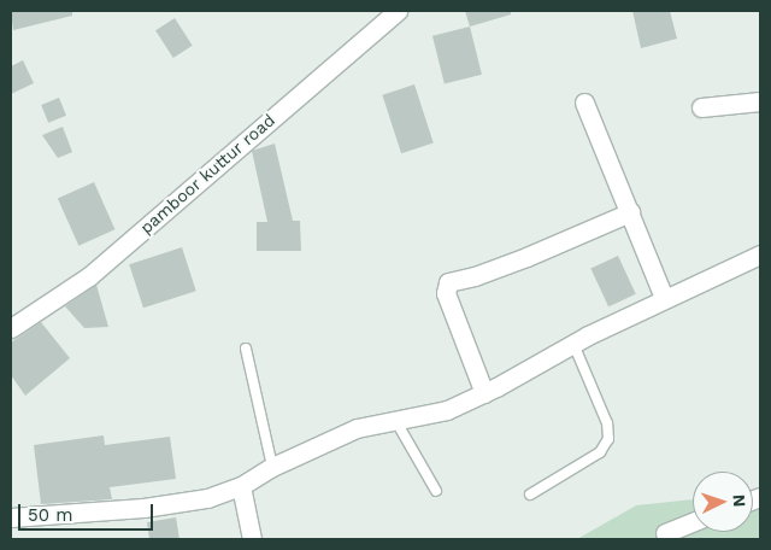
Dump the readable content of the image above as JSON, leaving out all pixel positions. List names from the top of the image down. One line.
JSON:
{"streets":{"street":["pamboor kuttur road"]},"scale_bar":"50 m","north":"right"}
